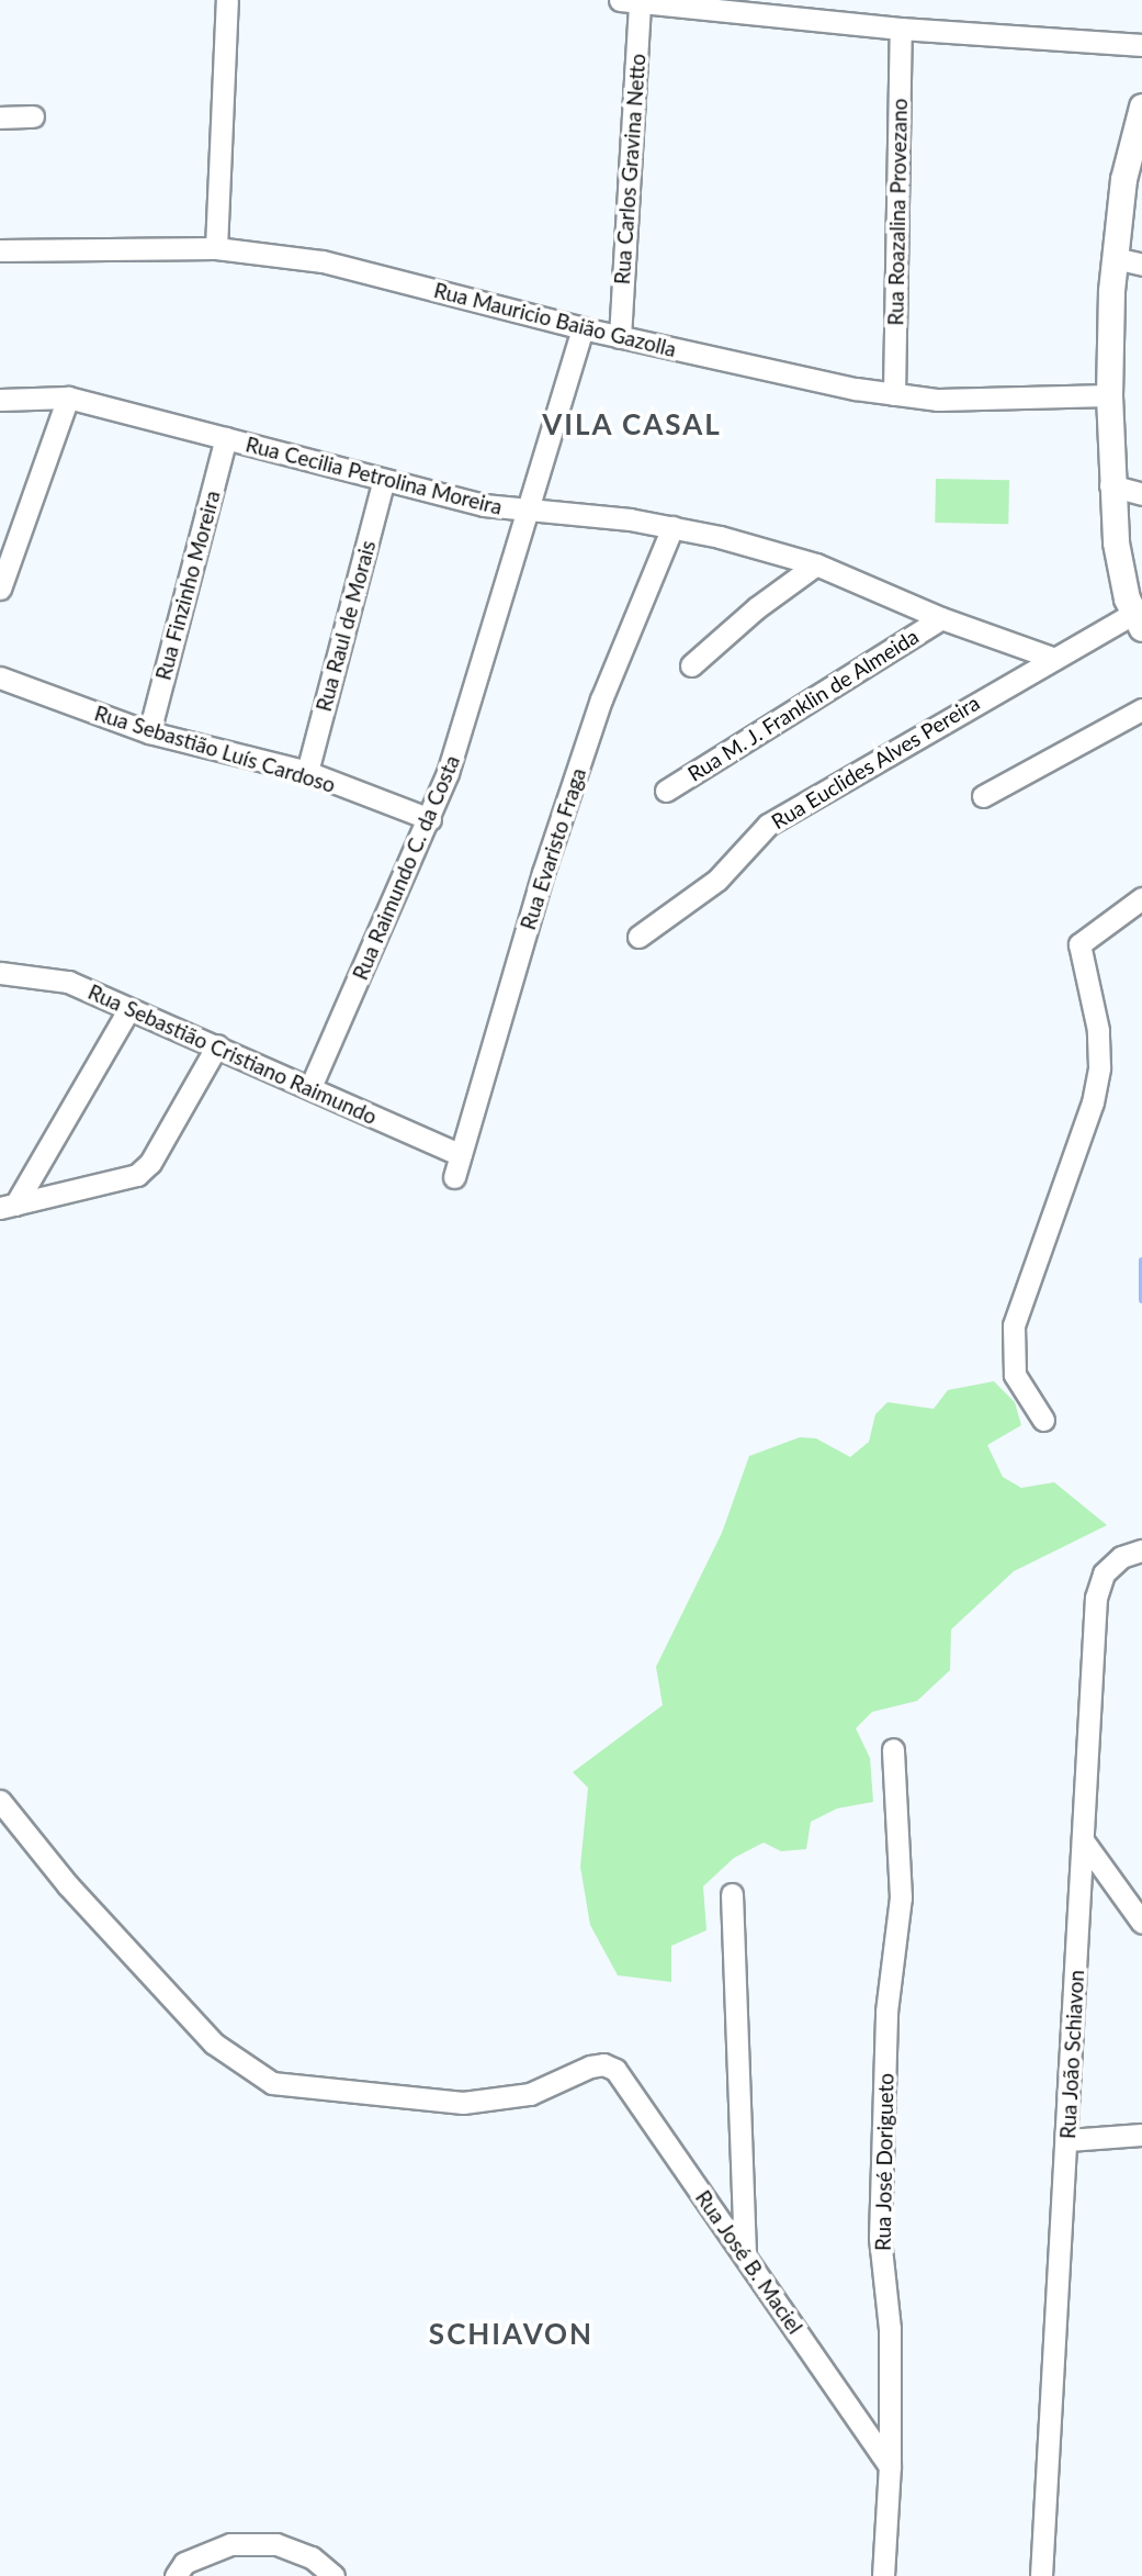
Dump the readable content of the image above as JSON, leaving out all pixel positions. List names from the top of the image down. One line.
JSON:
{"streets":{"street":["Rua Carlos Gravina Netto","Rua Roazalina Provezano","Rua Mauricio Baião Gazolla","Rua Cecilia Petrolina Moreira","Rua Finzinho Moreira","Rua Raul de Morais","Rua M. J. Franklin de Almeida","Rua Sebastião Luís Cardoso","Rua Euclides Alves Pereira","Rua Evaristo Fraga","Rua Raimundo C. da Costa","Rua Sebastião Cristiano Raimundo","Rua João Schiavon","Rua José Dorigueto","Rua José B. Maciel"]},"crossings":[["Rua Carlos Gravina Netto","Rua Mauricio Baião Gazolla"],["Rua Roazalina Provezano","Rua Mauricio Baião Gazolla"],["Rua Cecilia Petrolina Moreira","Rua Finzinho Moreira"],["Rua Cecilia Petrolina Moreira","Rua Raul de Morais"],["Rua Cecilia Petrolina Moreira","Rua M. J. Franklin de Almeida"],["Rua Cecilia Petrolina Moreira","Rua Euclides Alves Pereira"],["Rua Cecilia Petrolina Moreira","Rua Evaristo Fraga"],["Rua Cecilia Petrolina Moreira","Rua Raimundo C. da Costa"],["Rua Finzinho Moreira","Rua Sebastião Luís Cardoso"],["Rua Raul de Morais","Rua Sebastião Luís Cardoso"],["Rua Sebastião Luís Cardoso","Rua Raimundo C. da Costa"],["Rua Evaristo Fraga","Rua Sebastião Cristiano Raimundo"],["Rua Raimundo C. da Costa","Rua Sebastião Cristiano Raimundo"],["Rua José Dorigueto","Rua José B. Maciel"]],"districts":["VILA CASAL","SCHIAVON"]}
